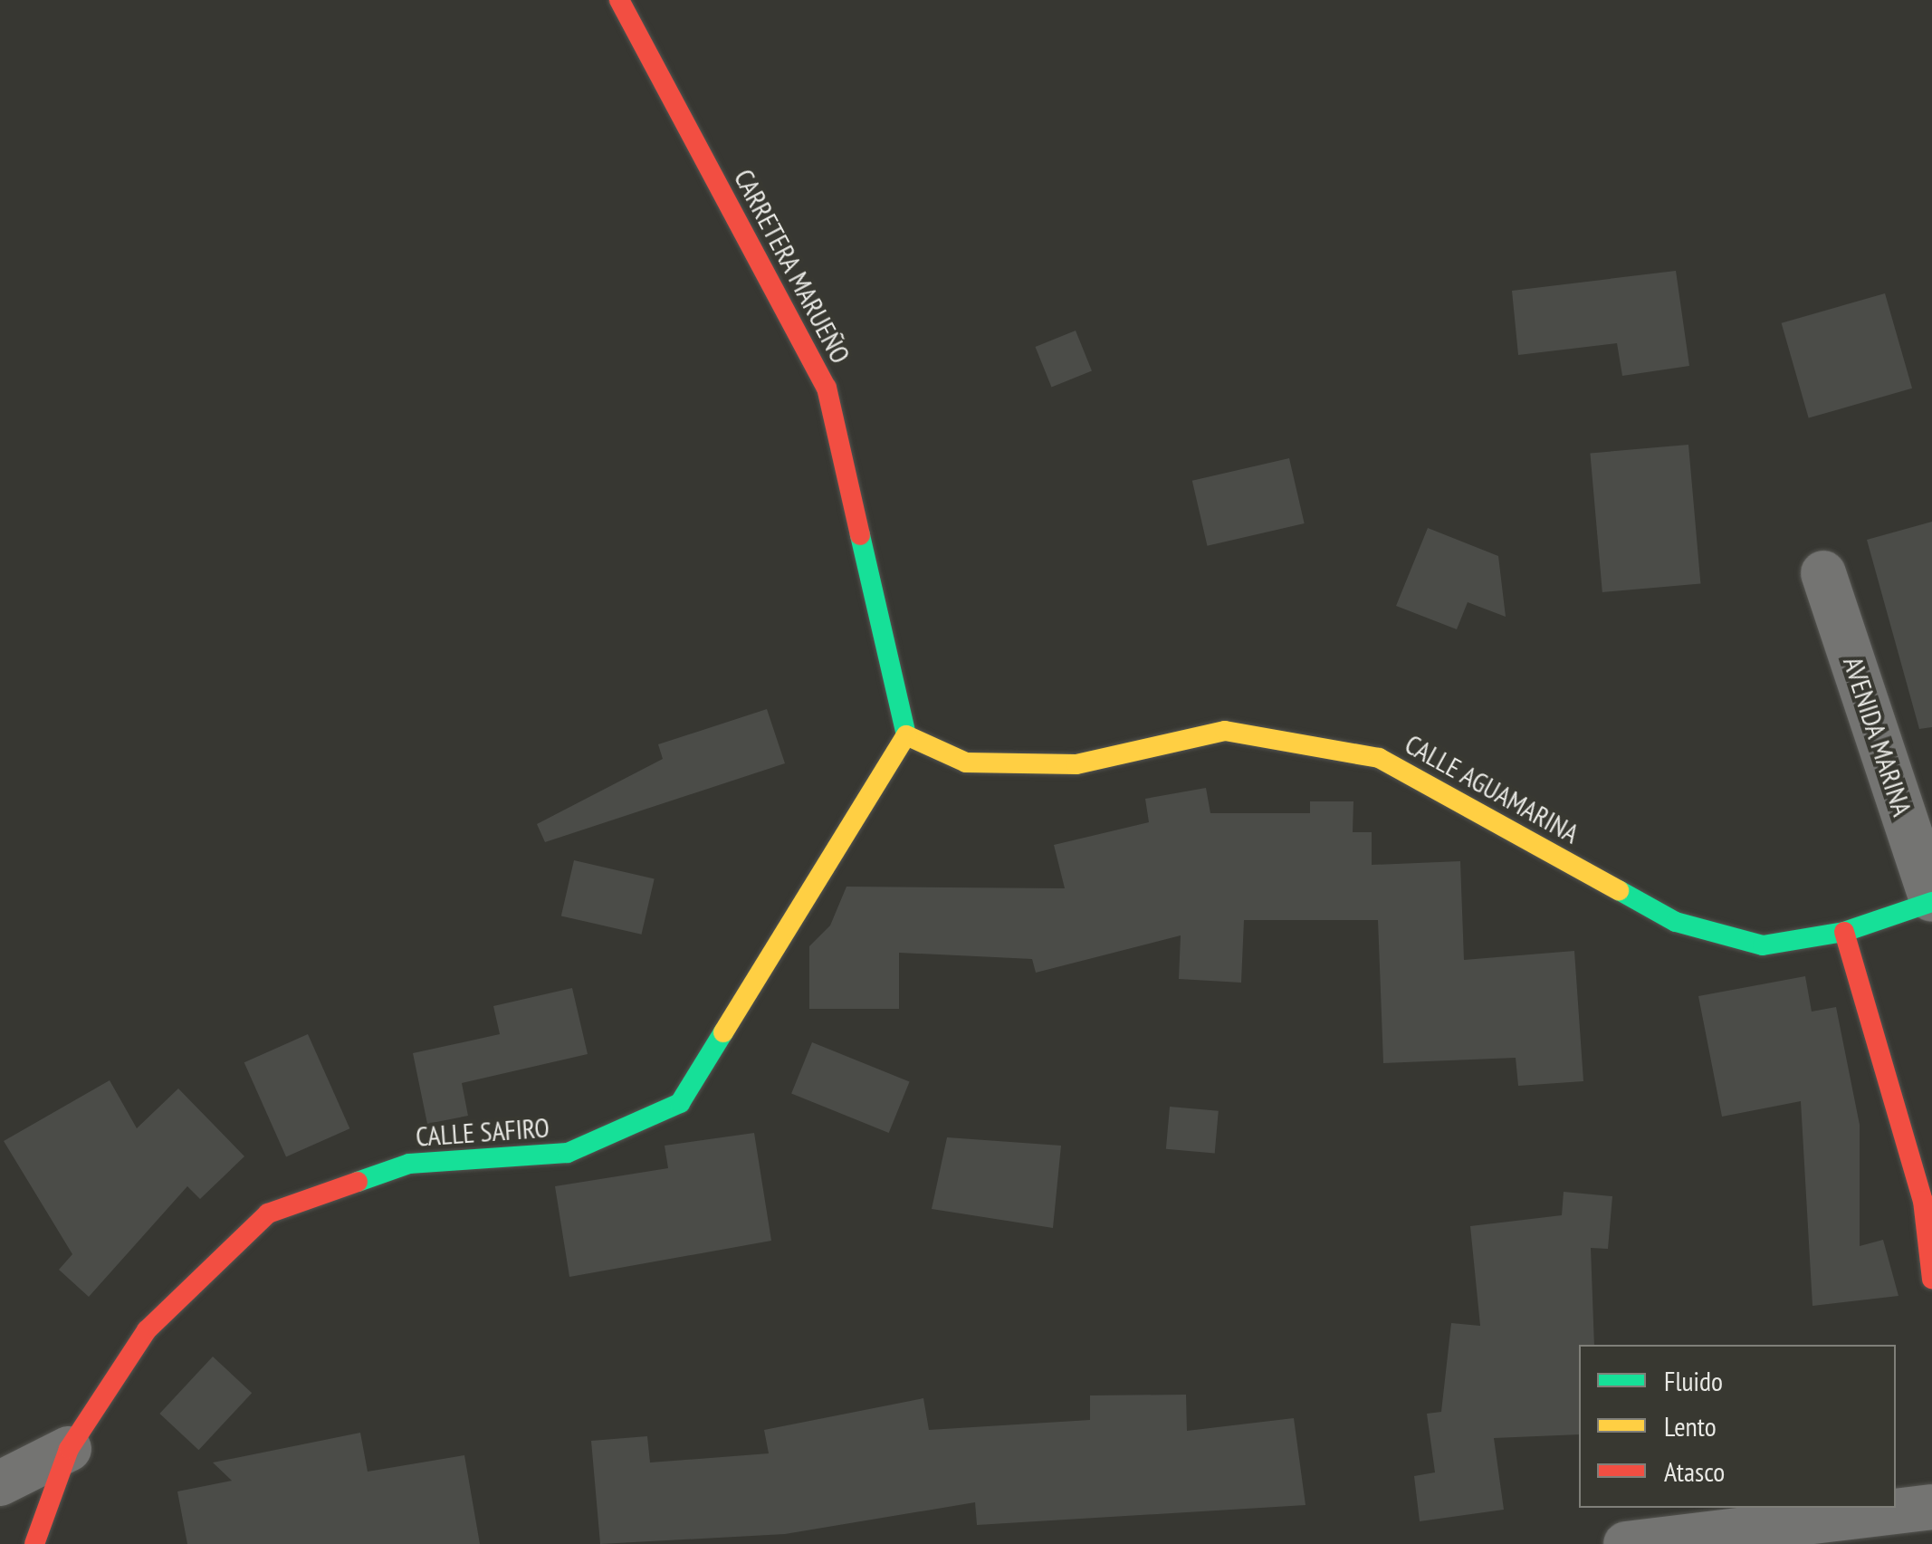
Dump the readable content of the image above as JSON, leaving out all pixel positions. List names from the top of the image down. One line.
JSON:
{"streets":{"street":["CARRETERA MARUEÑO","AVENIDA MARINA","CALLE AGUAMARINA","CALLE SAFIRO"]},"crossings":[["CARRETERA MARUEÑO","CALLE AGUAMARINA"],["CARRETERA MARUEÑO","CALLE SAFIRO"],["AVENIDA MARINA","CALLE AGUAMARINA"],["CALLE AGUAMARINA","CALLE SAFIRO"]],"legend":["Fluido","Lento","Atasco"]}
